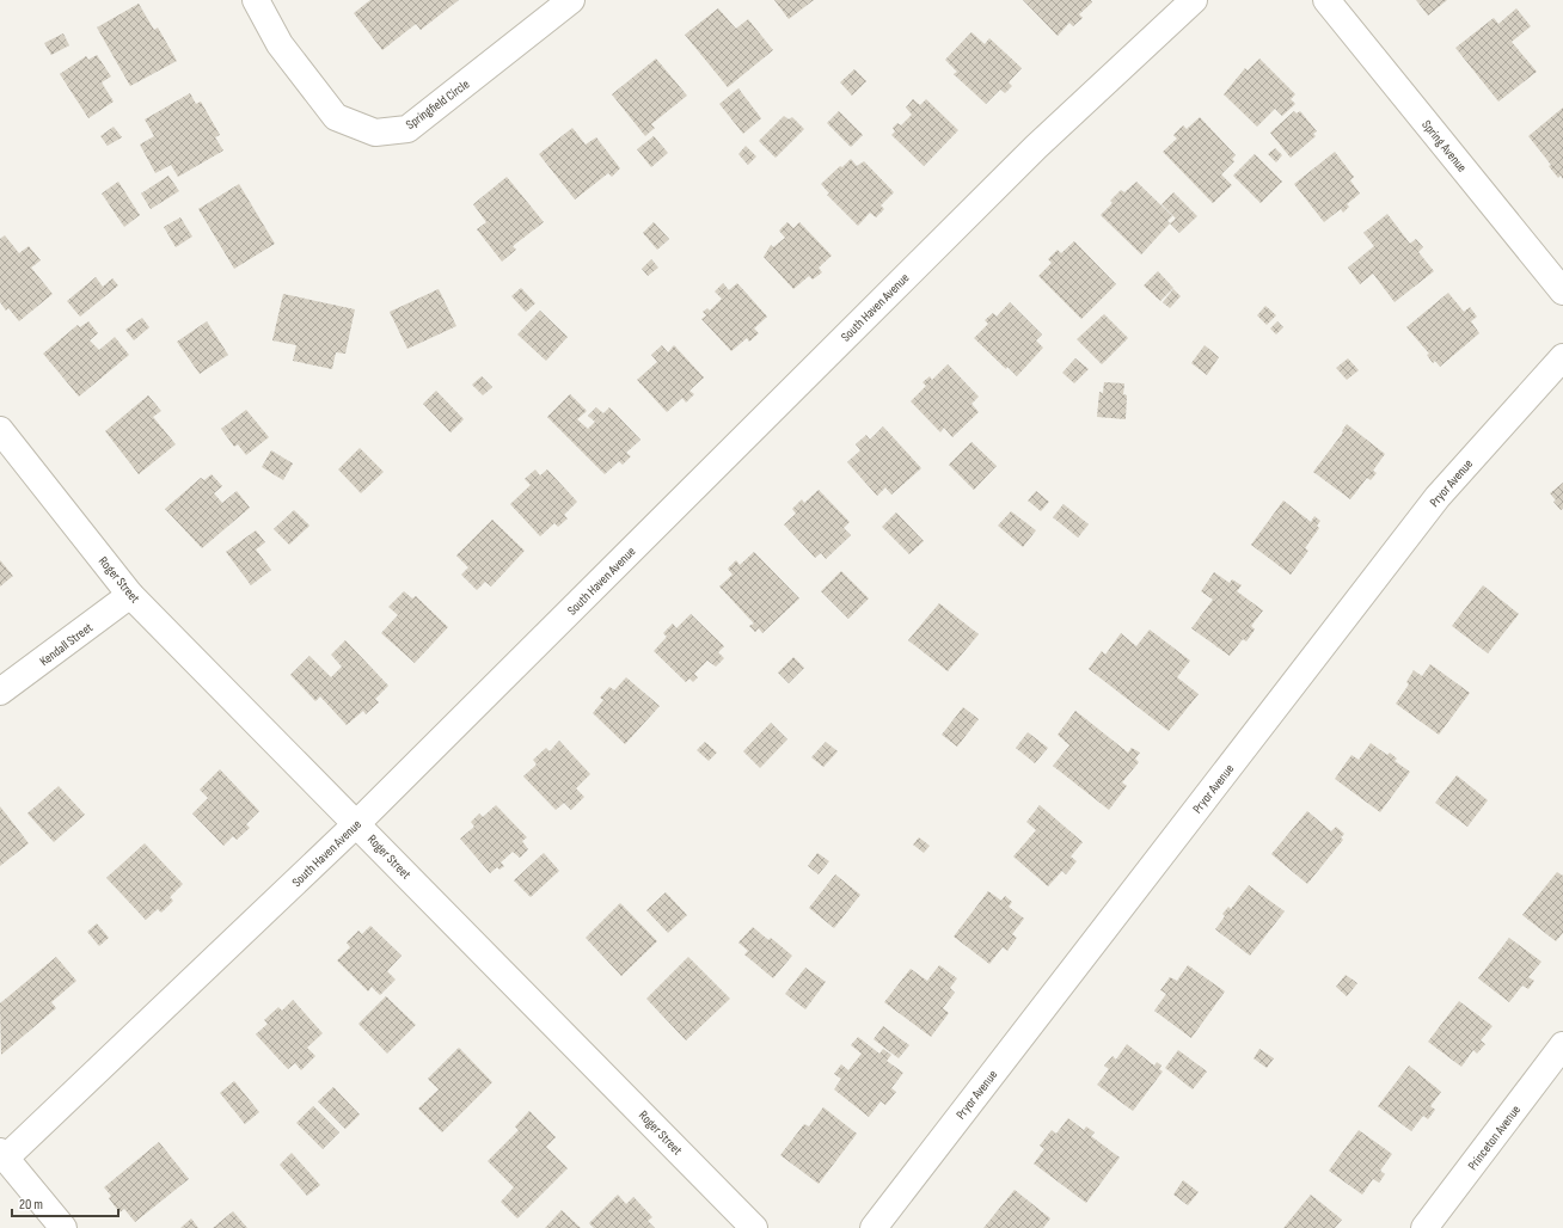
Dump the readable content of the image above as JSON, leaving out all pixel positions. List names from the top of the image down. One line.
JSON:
{"streets":{"street":["Springfield Circle","Spring Avenue","South Haven Avenue","Pryor Avenue","Roger Street","Kendall Street","Princeton Avenue"]},"crossings":[["South Haven Avenue","Roger Street"],["Roger Street","Kendall Street"]],"scale_bar":"20 m"}
